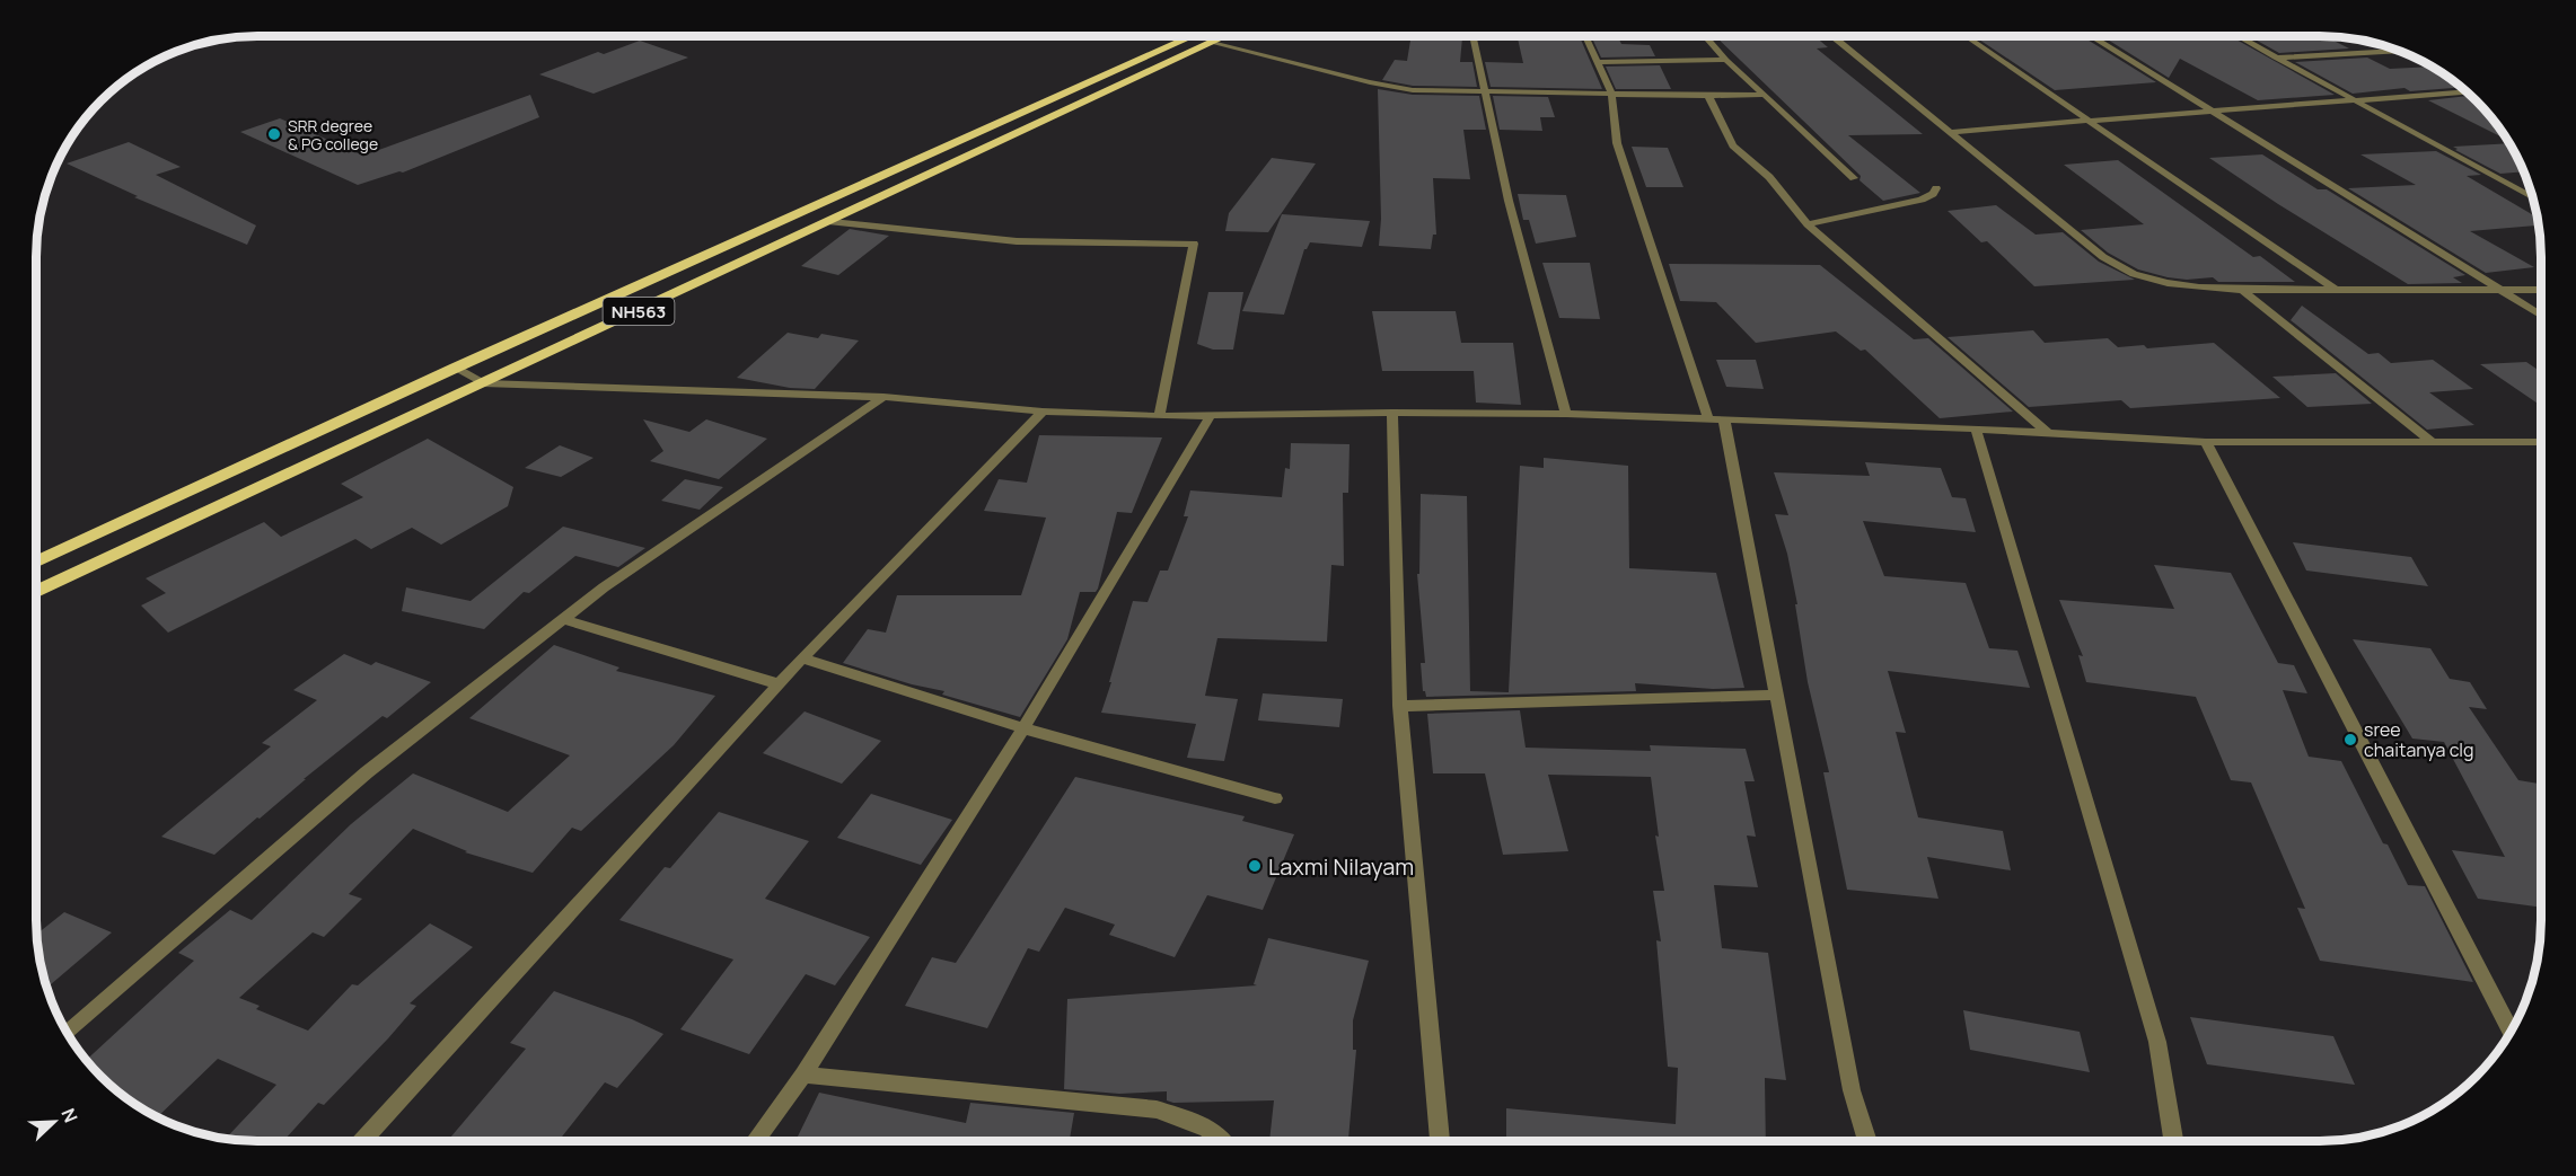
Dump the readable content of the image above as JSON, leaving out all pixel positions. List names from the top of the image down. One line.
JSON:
{"streets":{"highway":["NH563"]},"places":["SRR degree & PG college","sree chaitanya clg","Laxmi Nilayam"],"north":"top right"}
